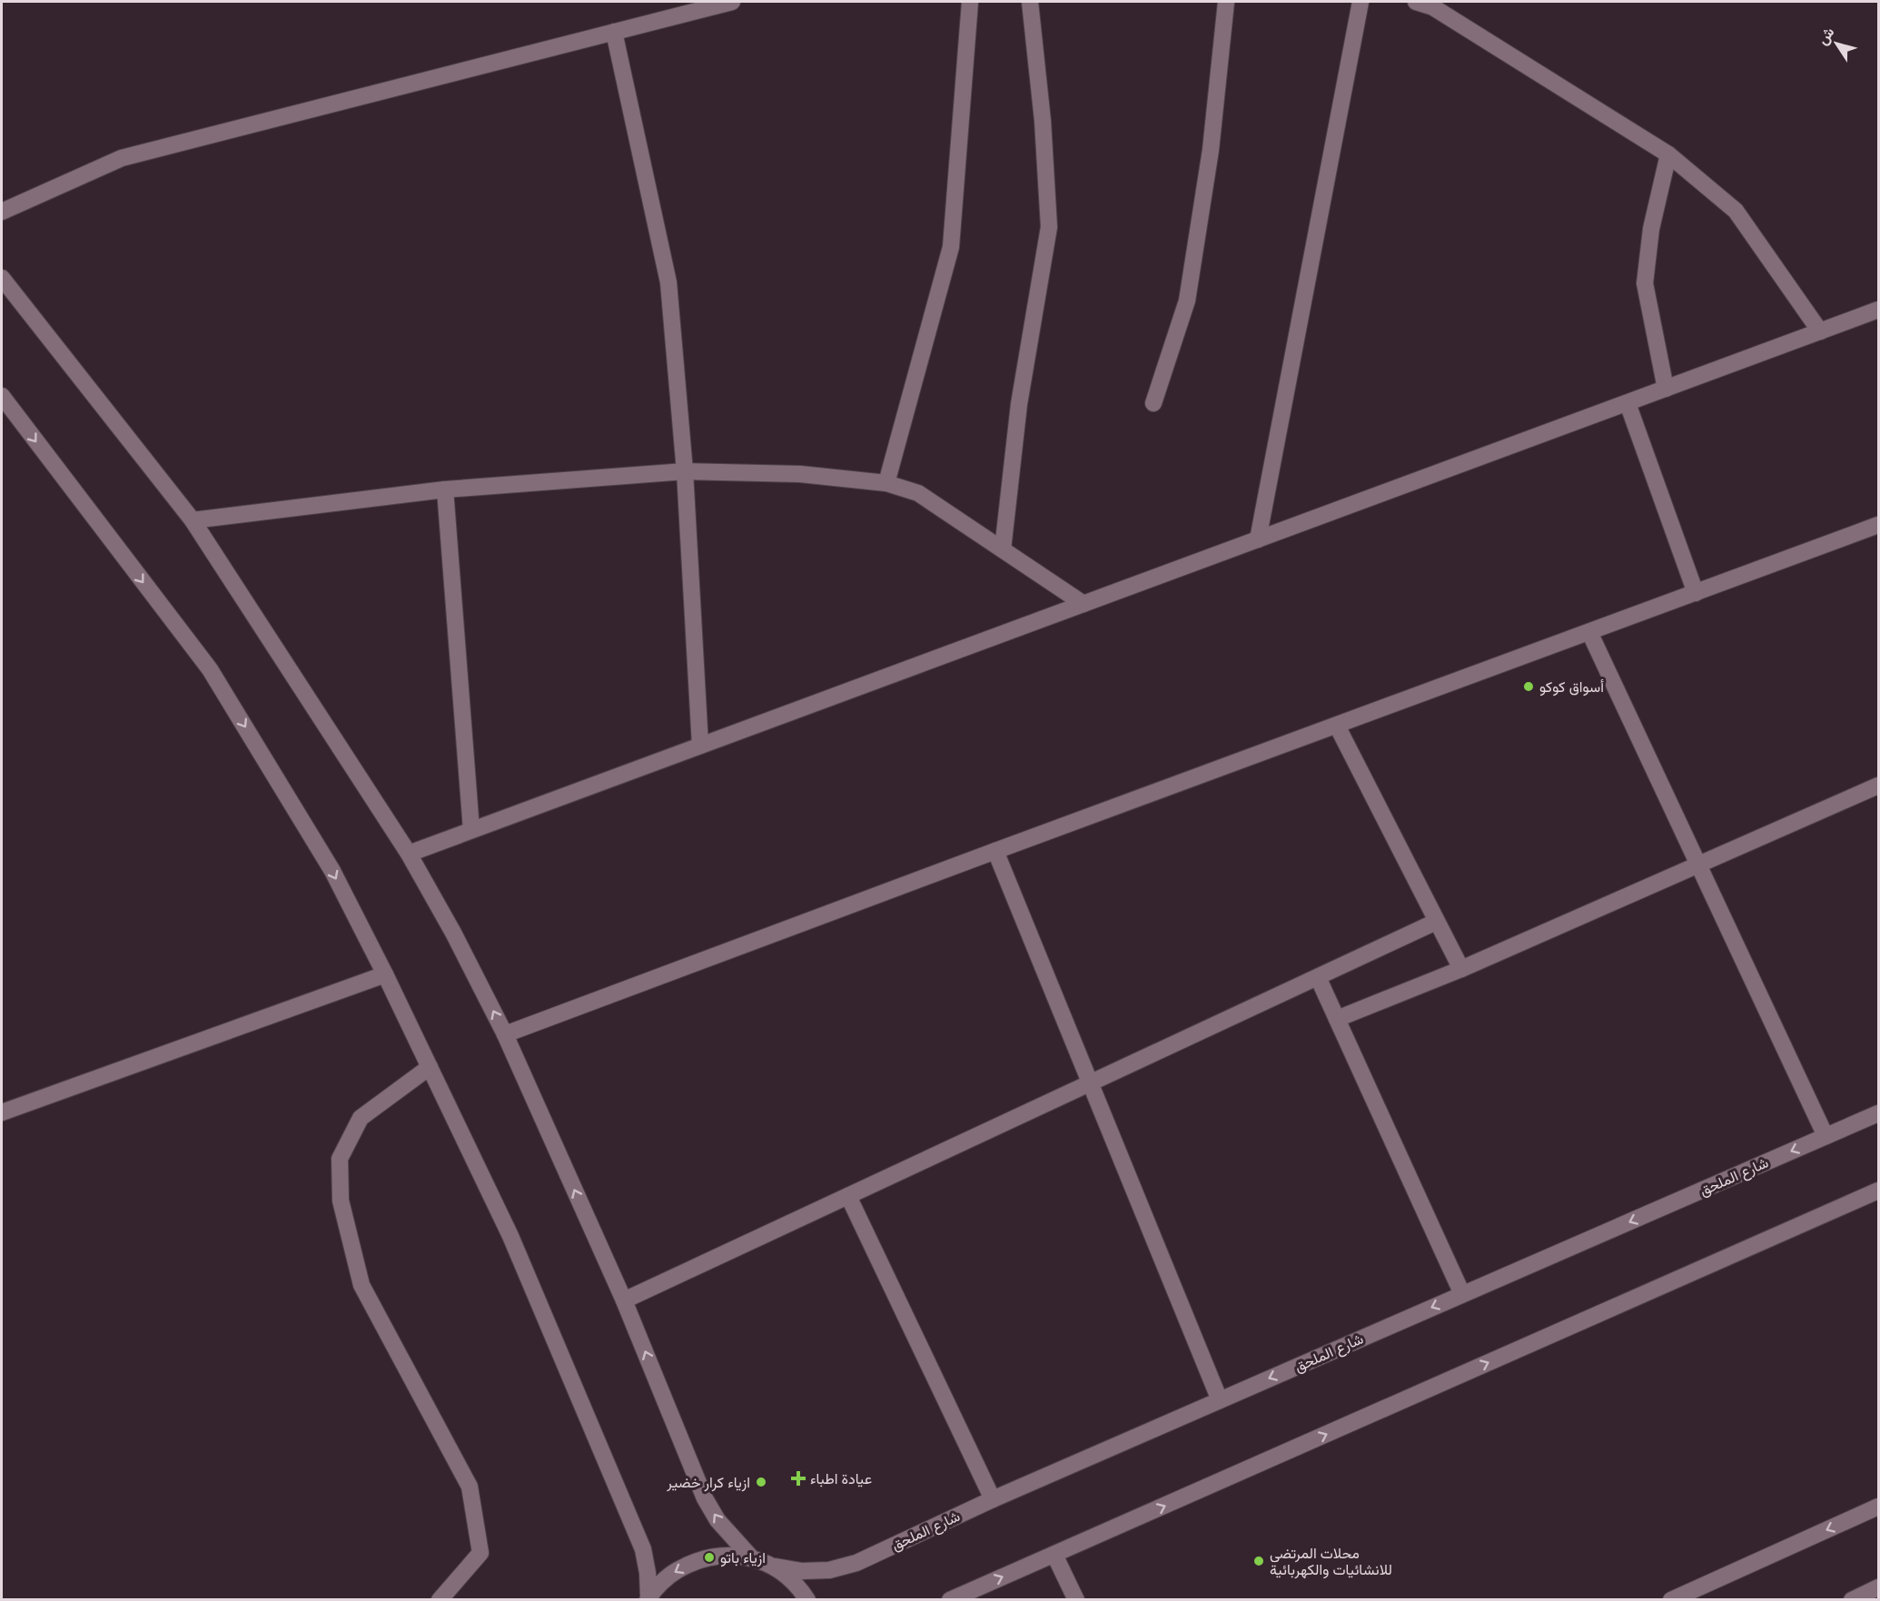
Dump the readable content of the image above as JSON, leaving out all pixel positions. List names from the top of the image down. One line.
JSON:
{"streets":{"street":["شارع الملحق"]},"places":{"other":["أسواق كوكو","ازياء كرار خضير","ازياء باتو","محلات المرتضى للانشائيات والكهربائية"],"health":["عيادة اطباء"]},"north":"top left"}
